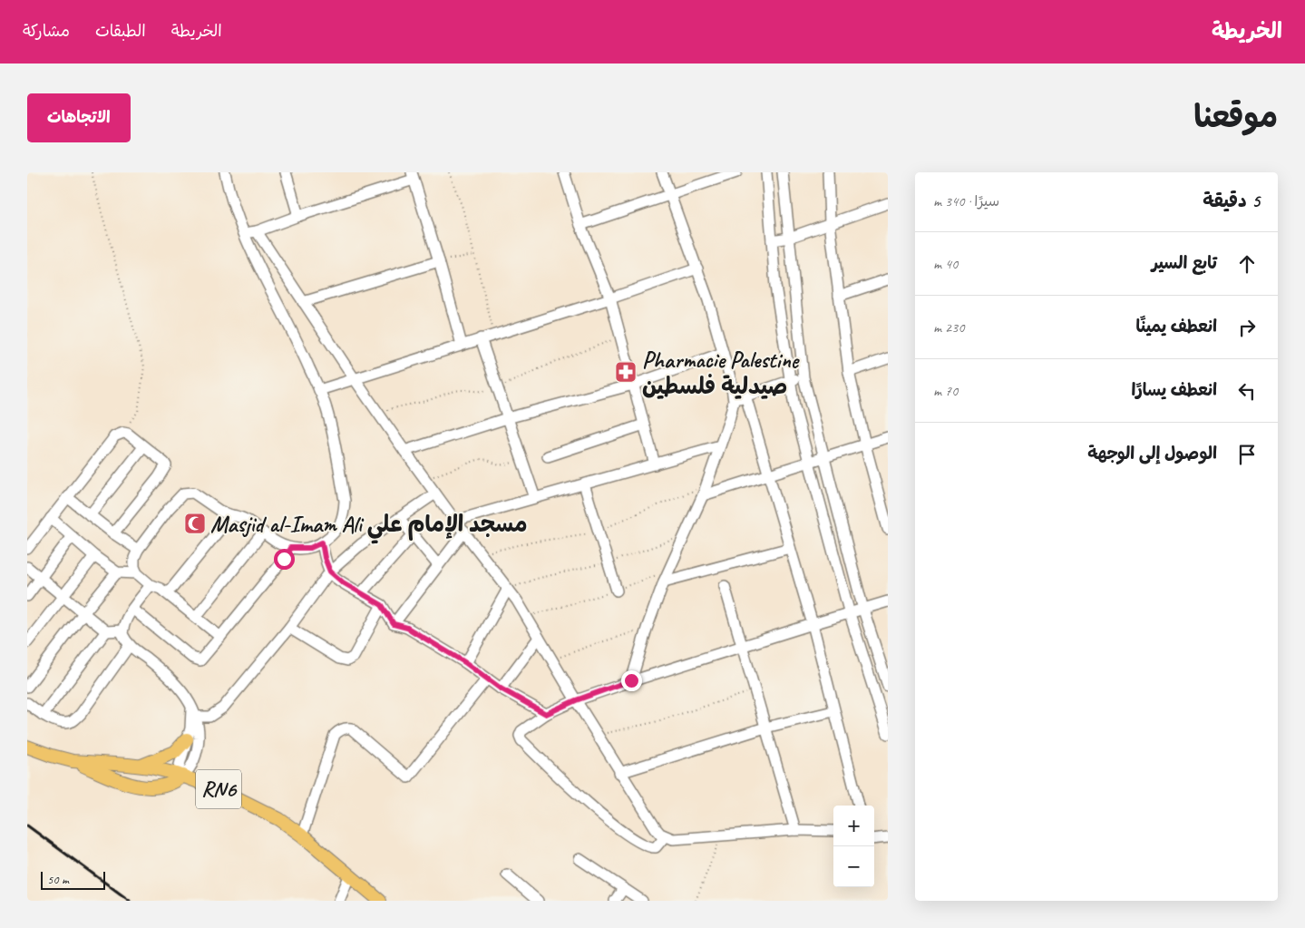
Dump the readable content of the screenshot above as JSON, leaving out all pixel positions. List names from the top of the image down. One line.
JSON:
{"streets":{"main road":["RN6"]},"places":{"pharmacy":["Pharmacie Palestine صيدلية فلسطين"],"mosque":["Masjid al-Imam Ali مسجد الإمام علي"]},"scale_bar":"50 m","page":{"header":"الخريطة","nav":["الخريطة","الطبقات","مشاركة"],"title":"موقعنا","buttons":"الاتجاهات","heading":["5 دقيقة","سيرًا · 340 m"],"list":[["تابع السير","40 m"],["انعطف يمينًا","230 m"],["انعطف يسارًا","70 m"],"الوصول إلى الوجهة"],"map_buttons":["+","−"],"scale":"50 m"}}
